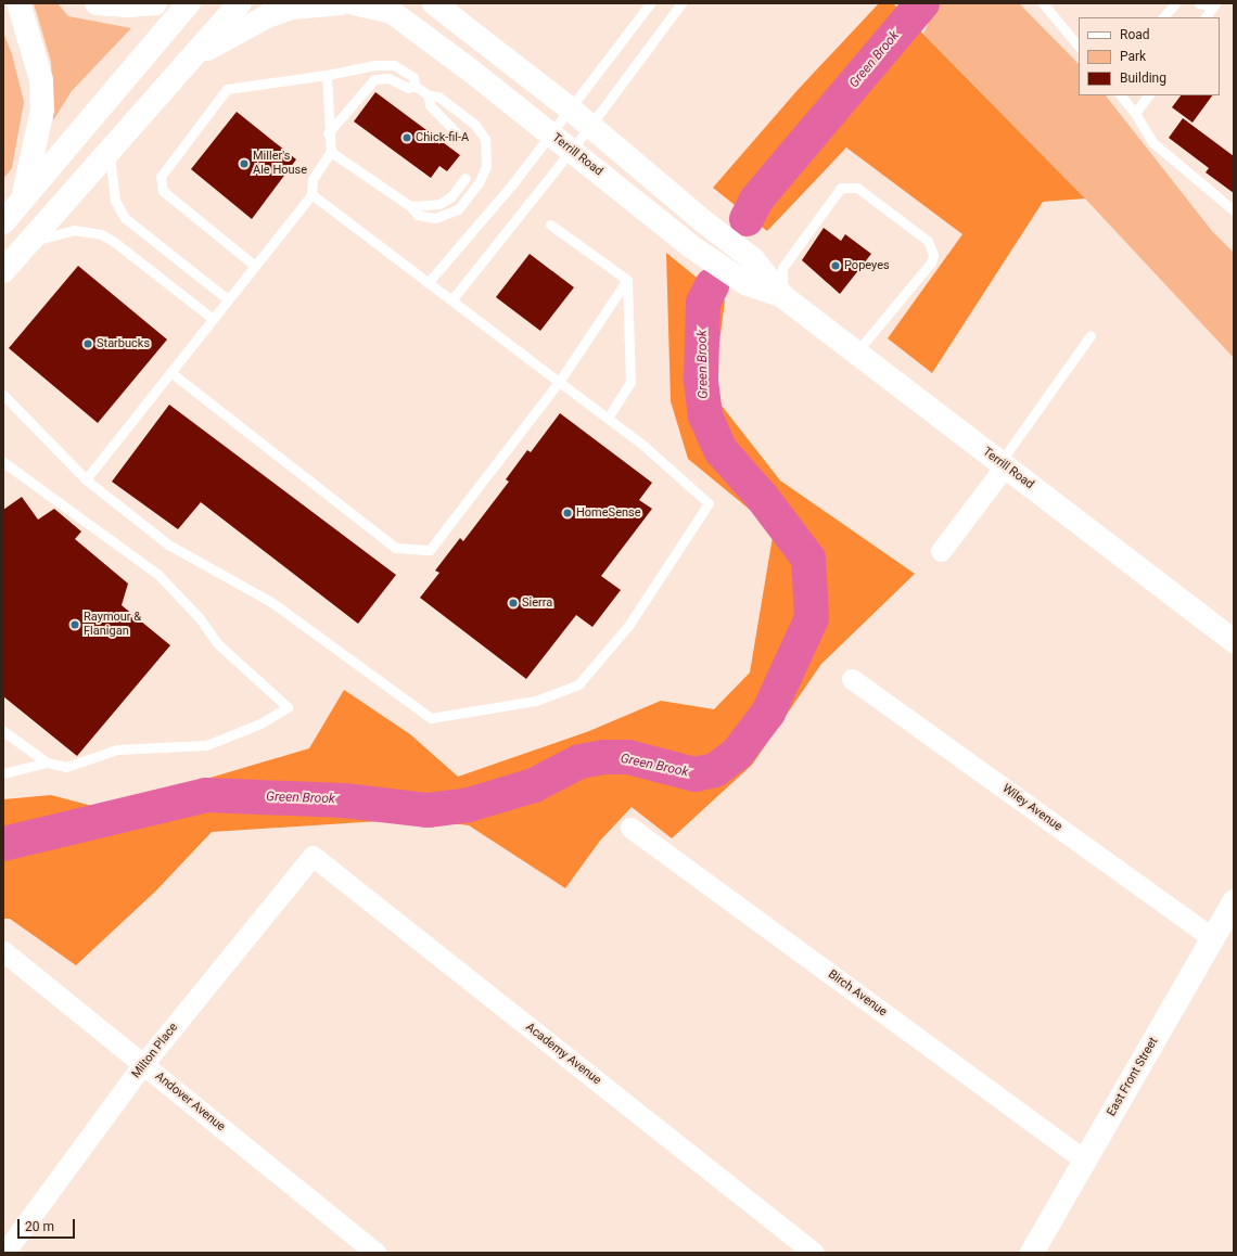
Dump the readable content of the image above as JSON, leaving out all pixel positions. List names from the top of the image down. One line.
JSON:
{"streets":{"main road":["Terrill Road","East Front Street"],"street":["Wiley Avenue","Birch Avenue","Milton Place","Academy Avenue","Andover Avenue"]},"crossings":[["Wiley Avenue","East Front Street"],["Birch Avenue","East Front Street"],["Milton Place","Academy Avenue"],["Milton Place","Andover Avenue"]],"water":["Green Brook"],"places":["Chick-fil-A","Miller's Ale House","Popeyes","Starbucks","HomeSense","Sierra","Raymour & Flanigan"],"legend":["Road","Park","Building"],"scale_bar":"20 m"}
